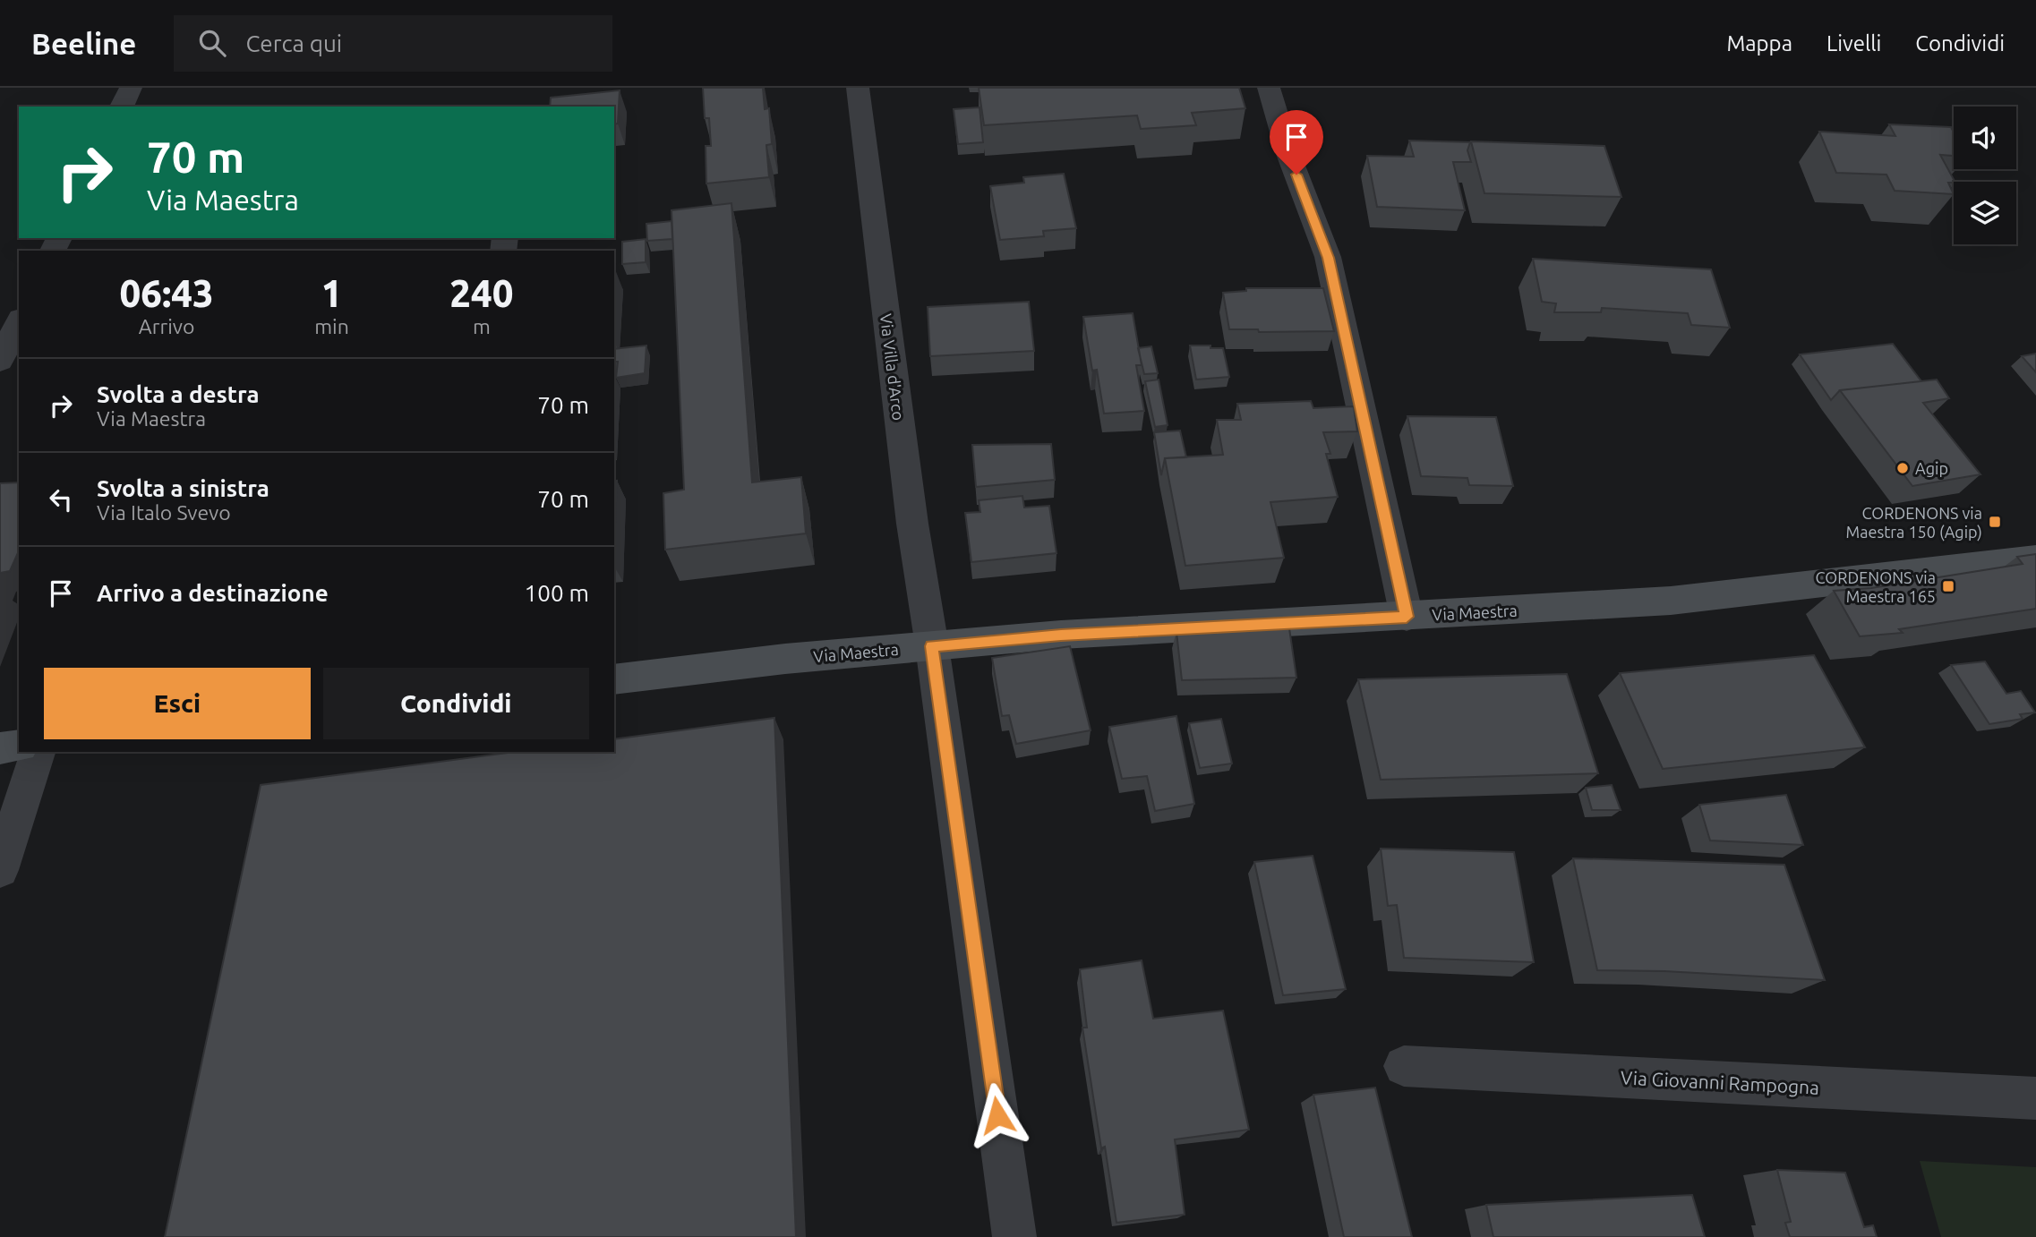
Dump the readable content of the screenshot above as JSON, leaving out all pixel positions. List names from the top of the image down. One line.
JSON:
{"streets":{"main road":["Via Maestra"],"street":["Via Villa d'Arco","Via Giovanni Rampogna"]},"crossings":[["Via Villa d'Arco","Via Maestra"]],"places":{"other":["Agip"],"transit":["CORDENONS via Maestra 150 (Agip)","CORDENONS via Maestra 165"]},"page":{"header":"Beeline","search":"Cerca qui","nav":["Mappa","Livelli","Condividi"],"turn":["70 m","Via Maestra"],"eta":["06:43","Arrivo","1","min","240","m"],"list":[{"name":"Svolta a destra","note":"Via Maestra","value":"70 m"},{"name":"Svolta a sinistra","note":"Via Italo Svevo","value":"70 m"},{"name":"Arrivo a destinazione","value":"100 m"}],"buttons":["Esci","Condividi"]}}
